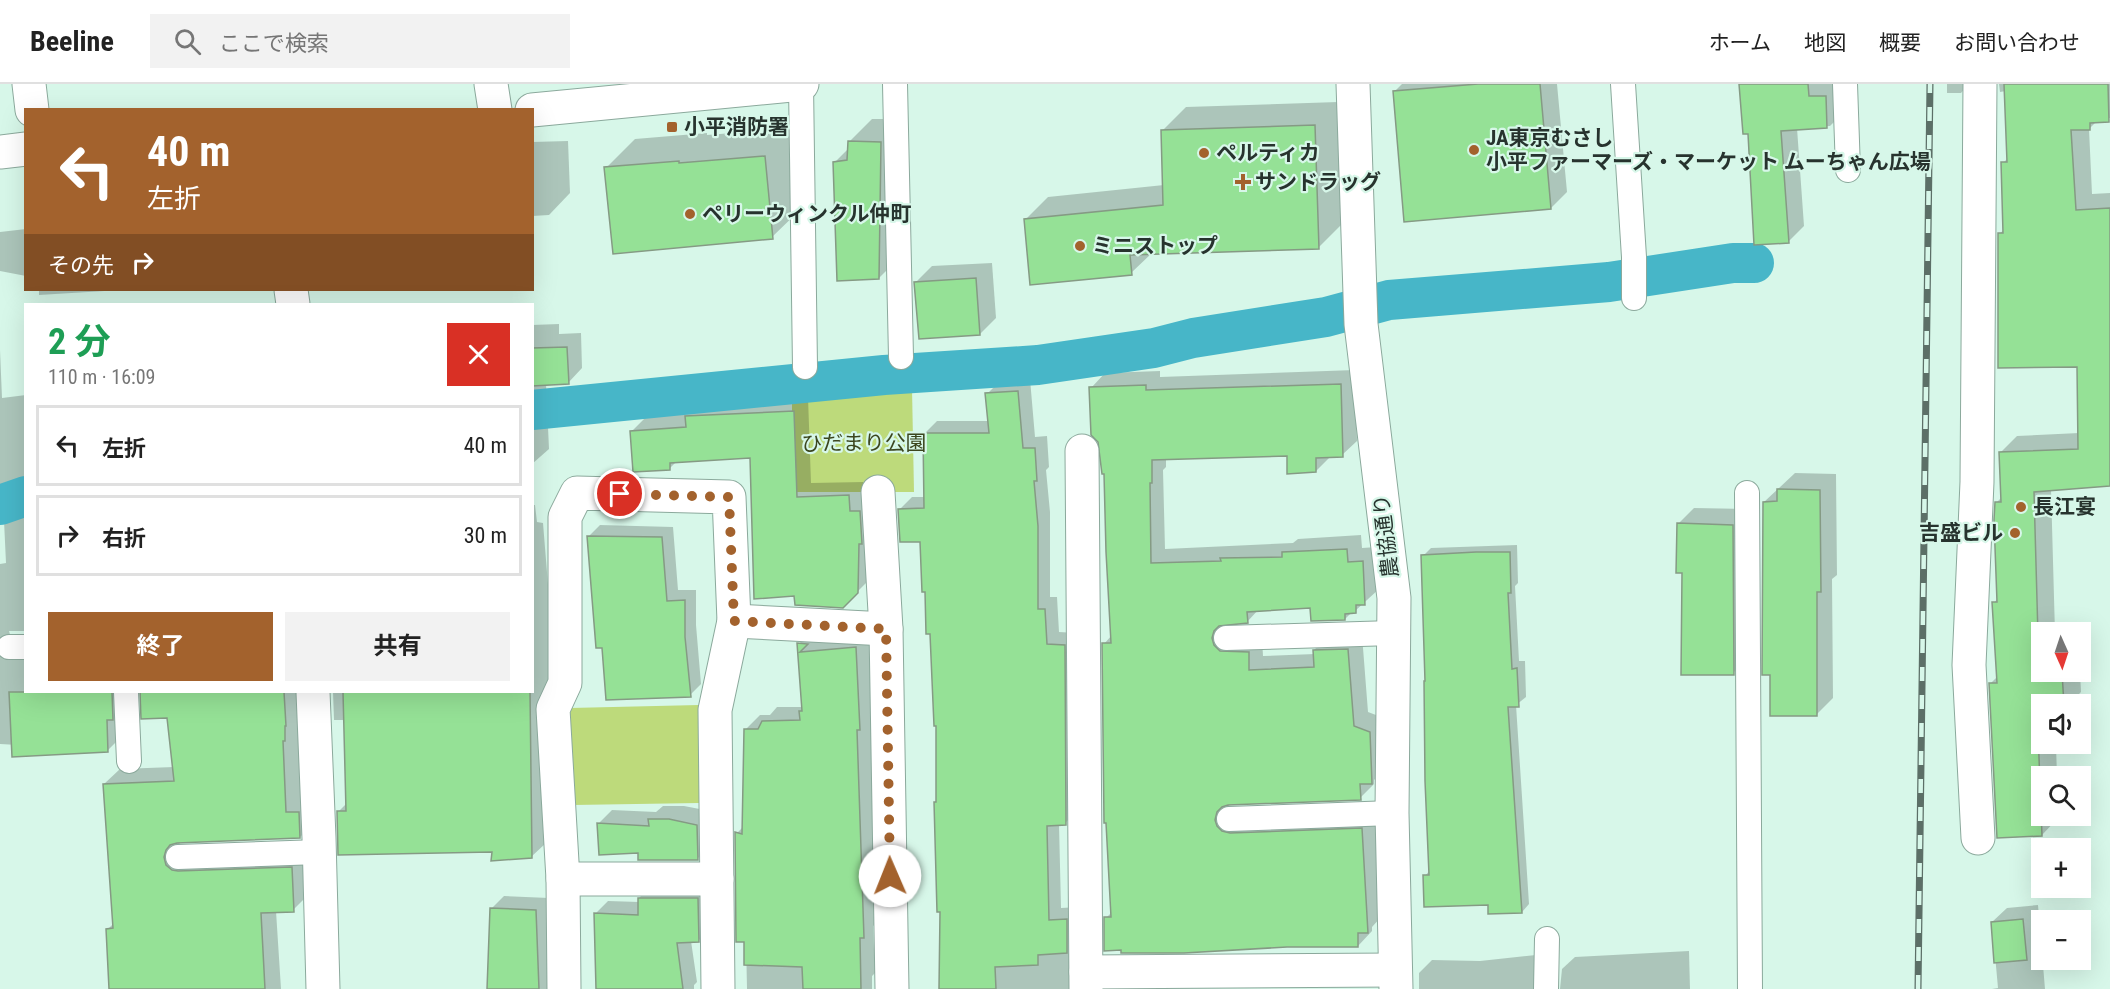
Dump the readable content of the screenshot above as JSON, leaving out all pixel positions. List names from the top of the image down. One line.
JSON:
{"streets":{"street":["農協通り"]},"parks":["ひだまり公園"],"places":{"transit":["小平消防署"],"other":["JA東京むさし 小平ファーマーズ・マーケット ムーちゃん広場","ペルティカ","ペリーウィンクル仲町","ミニストップ","長江宴","吉盛ビル"],"health":["サンドラッグ"]},"north":"bottom","page":{"header":"Beeline","search":"ここで検索","nav":["ホーム","地図","概要","お問い合わせ"],"turn":["40 m","左折"],"then":"その先","heading":["2 分","110 m · 16:09"],"list":[{"name":"左折","value":"40 m"},{"name":"右折","value":"30 m"}],"buttons":["終了","共有"],"map_buttons":["+","−"]}}
